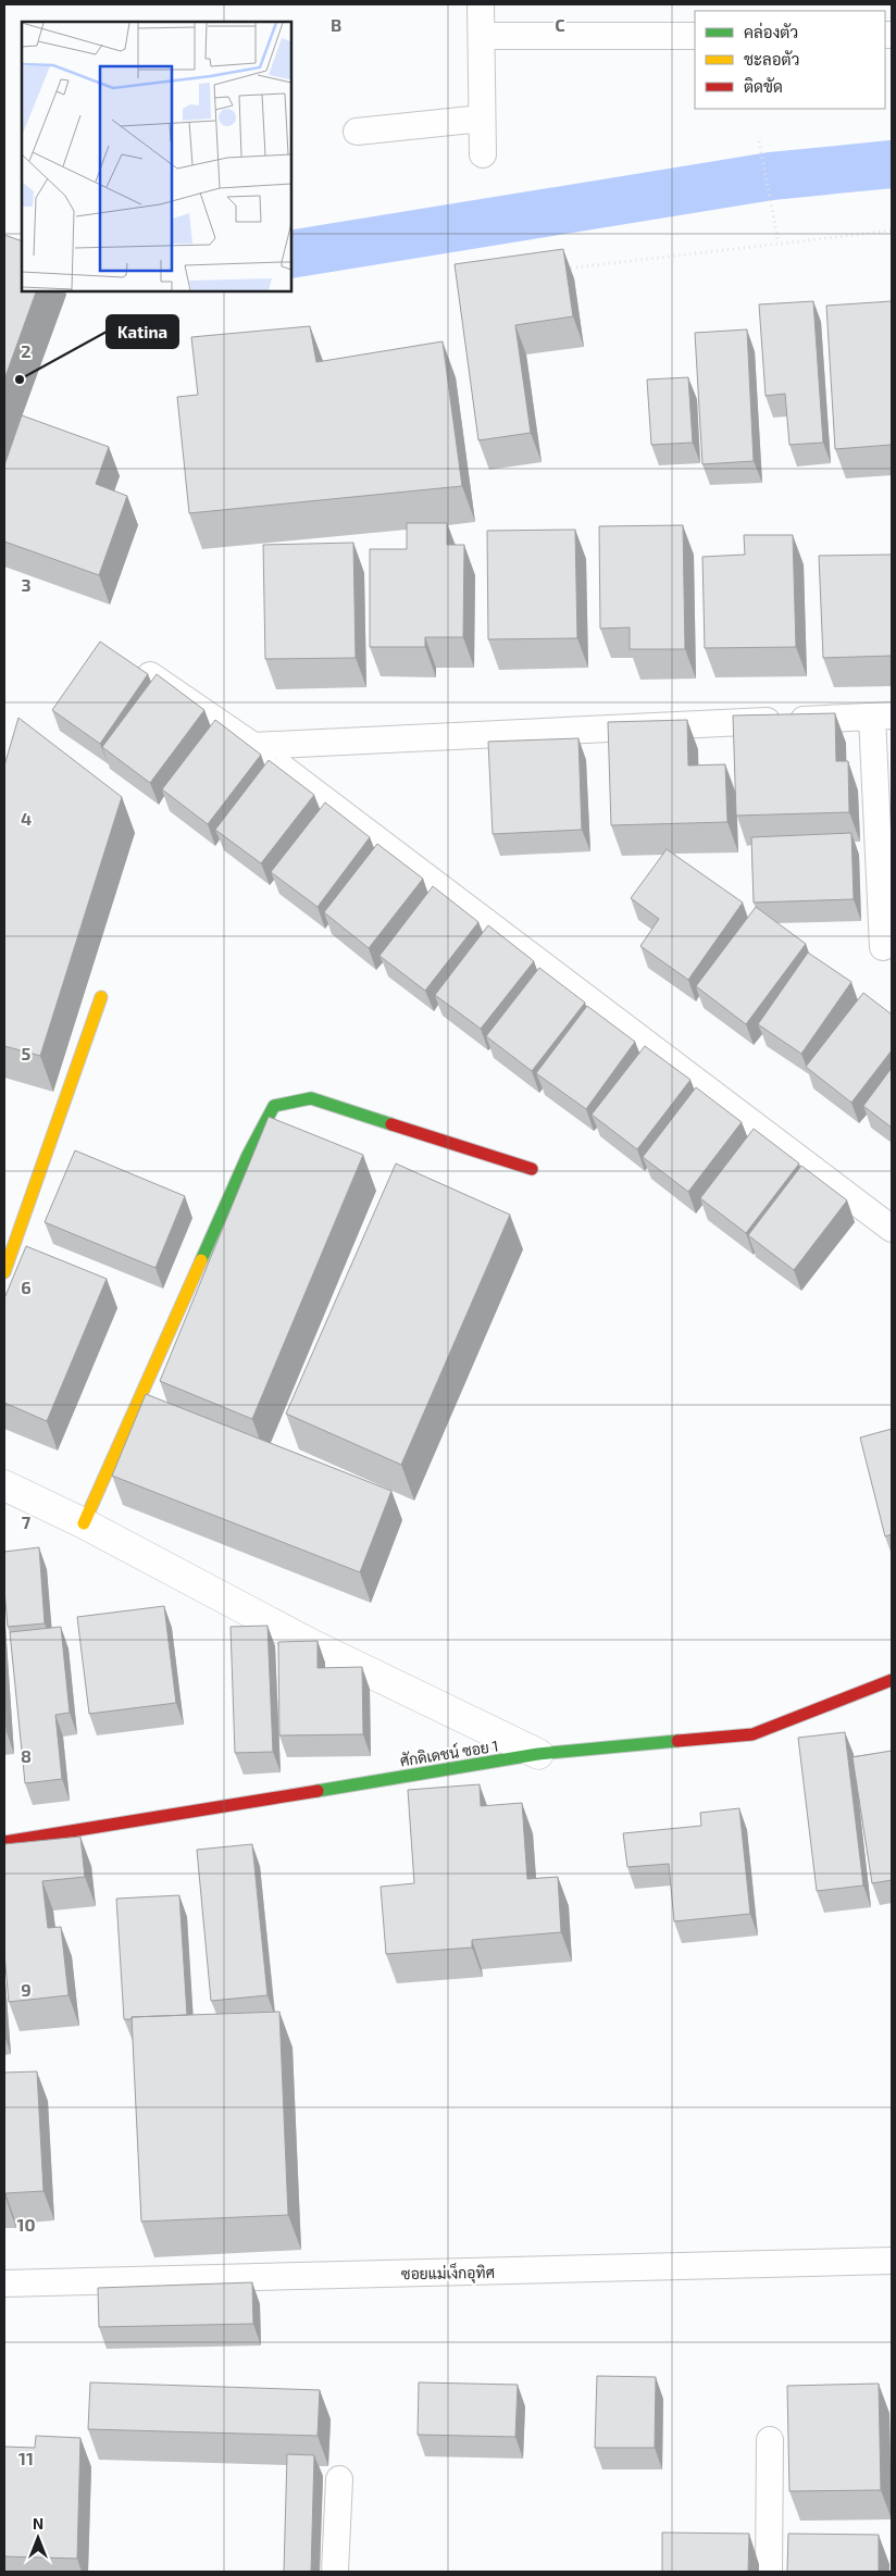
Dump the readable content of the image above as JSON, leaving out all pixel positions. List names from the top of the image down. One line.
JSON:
{"streets":{"street":["ศักดิเดชน์ ซอย 1"],"lane":["ซอยแม่เง็กอุทิศ"]},"places":["Katina"],"legend":["คล่องตัว","ชะลอตัว","ติดขัด"],"north":"top","grid":{"columns":["B","C"],"rows":["2","3","4","5","6","7","8","9","10","11"]}}
